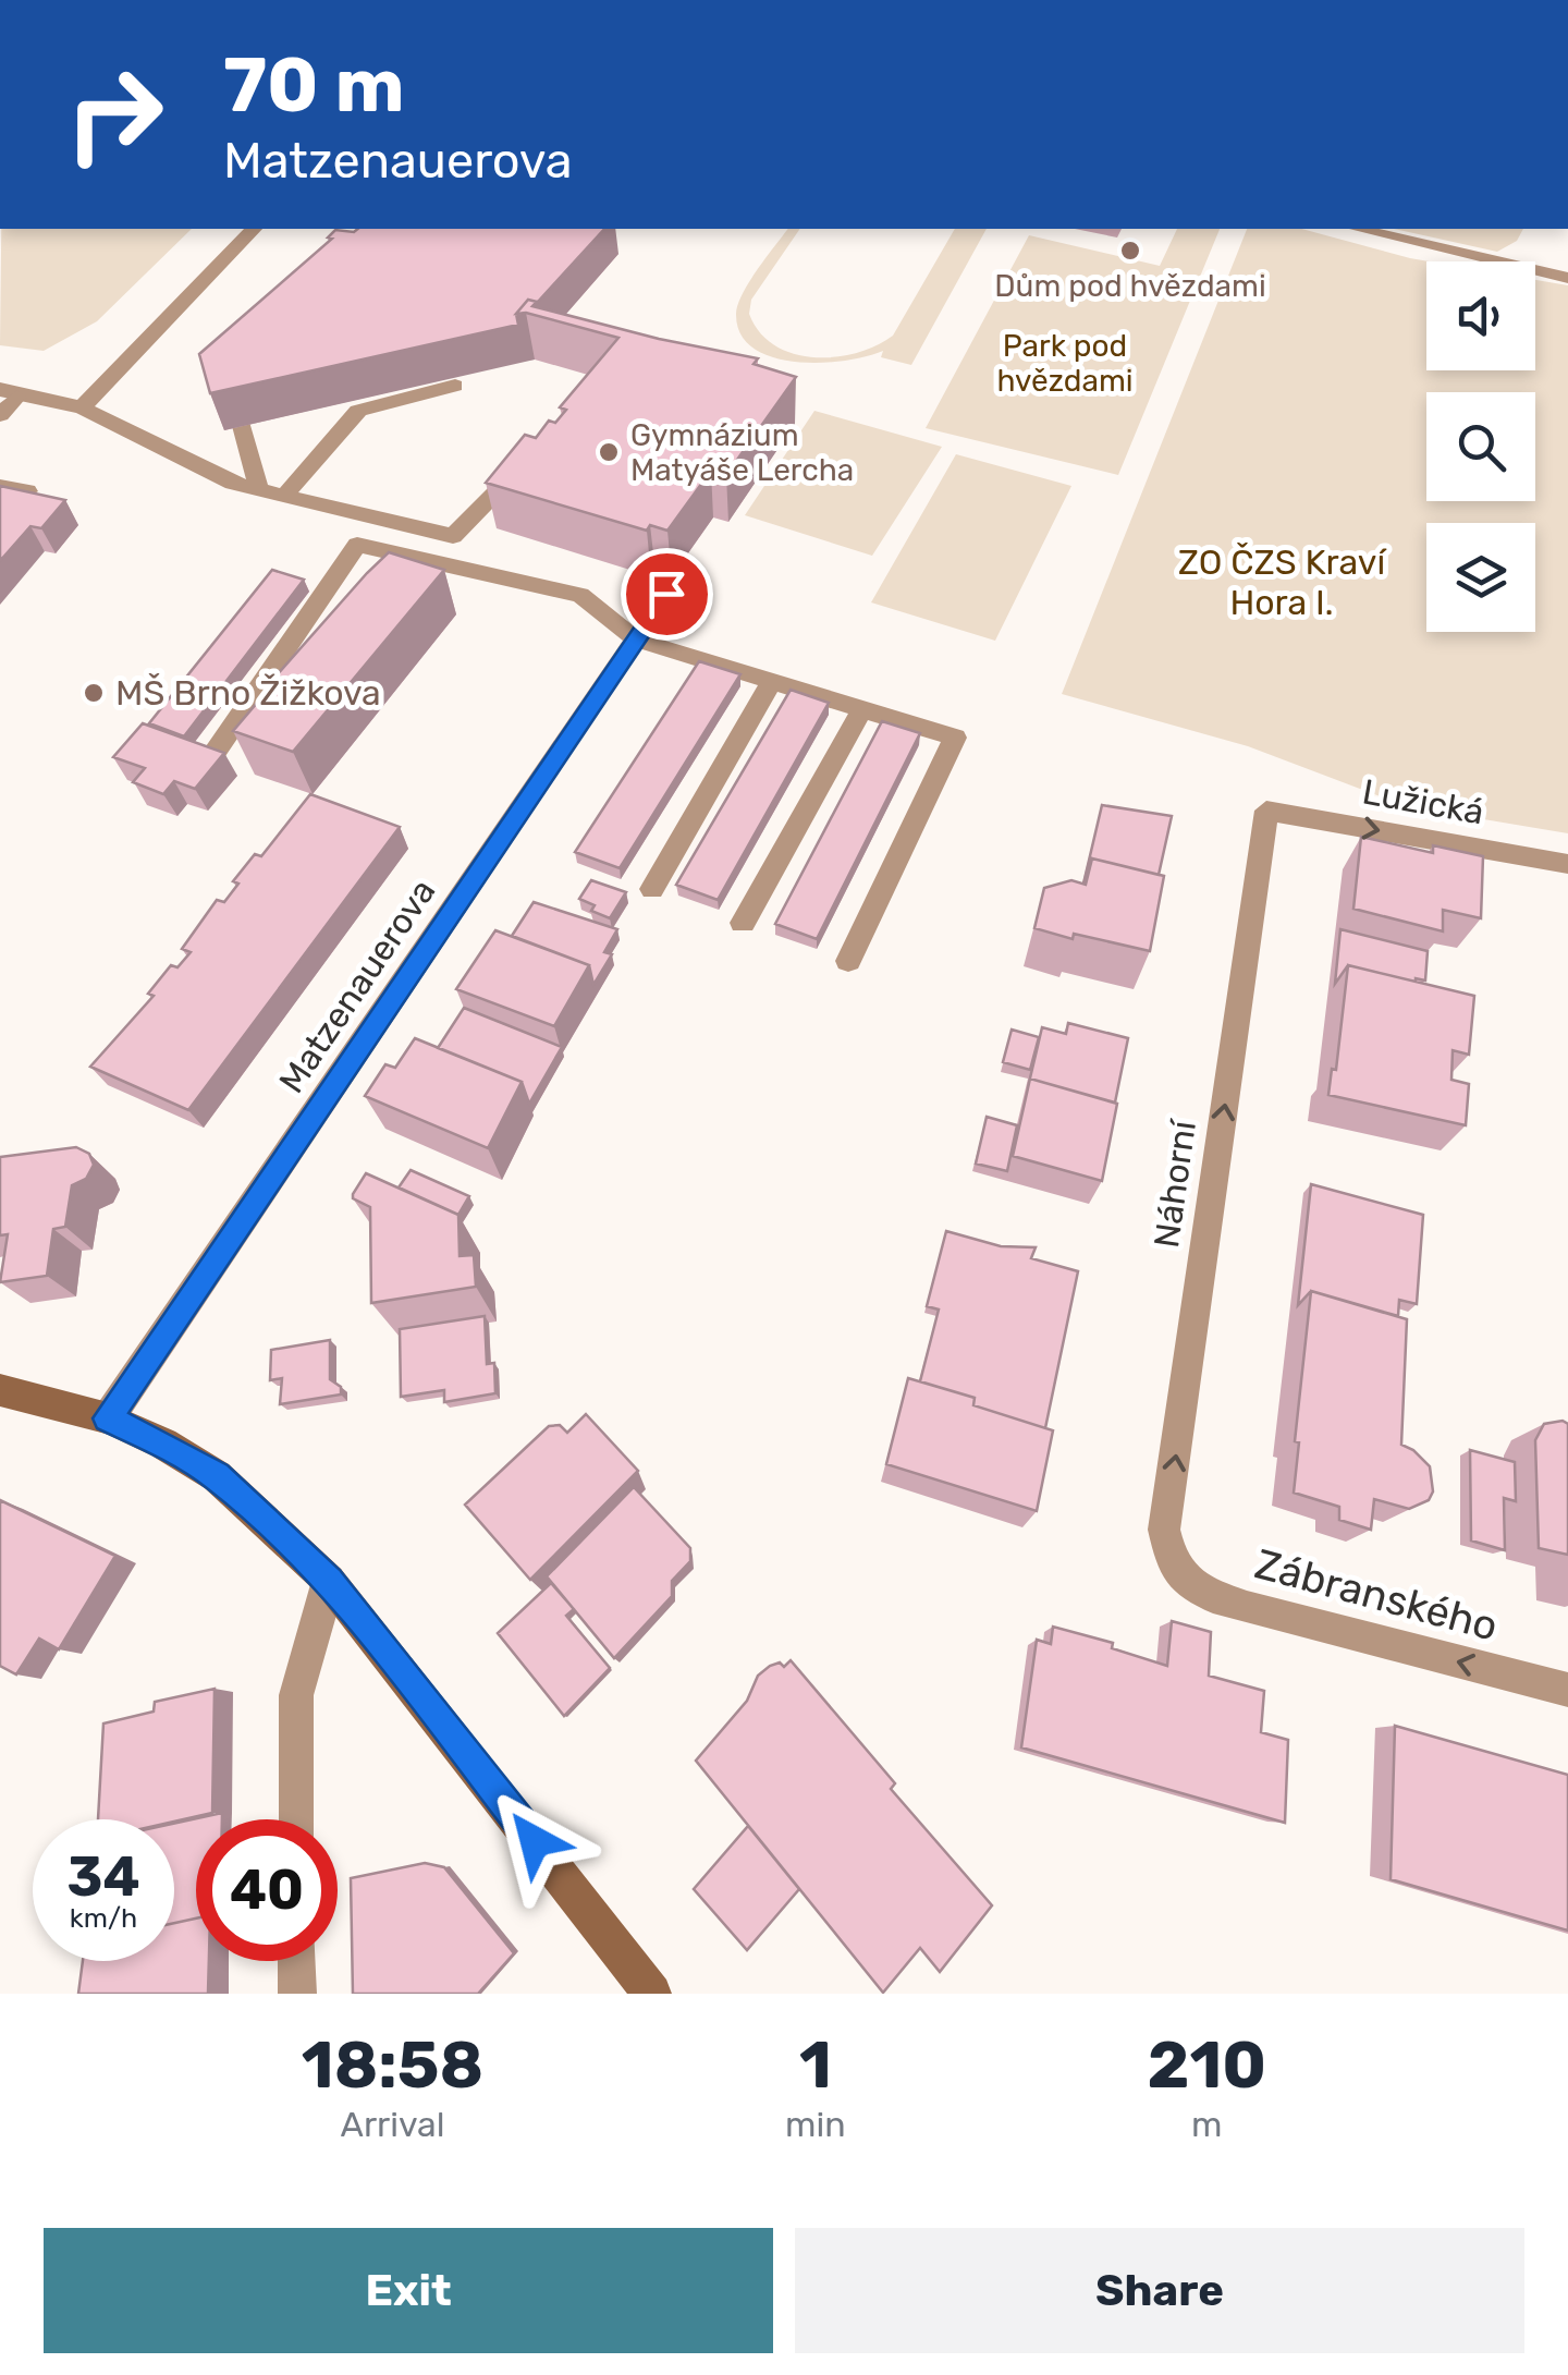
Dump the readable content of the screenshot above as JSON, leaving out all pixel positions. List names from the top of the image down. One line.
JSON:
{"streets":{"street":["Lužická","Matzenauerova","Náhorní","Zábranského"]},"crossings":[["Lužická","Náhorní"],["Náhorní","Zábranského"]],"one_way":["Lužická","Náhorní","Zábranského"],"parks":["Park pod hvězdami","ZO ČZS Kraví Hora I."],"places":["Dům pod hvězdami","Gymnázium Matyáše Lercha","MŠ Brno Žižkova"],"page":{"turn":["70 m","Matzenauerova"],"speed":"34 km/h","limit":"40","eta":["18:58","Arrival","1","min","210","m"],"buttons":["Exit","Share"]}}
